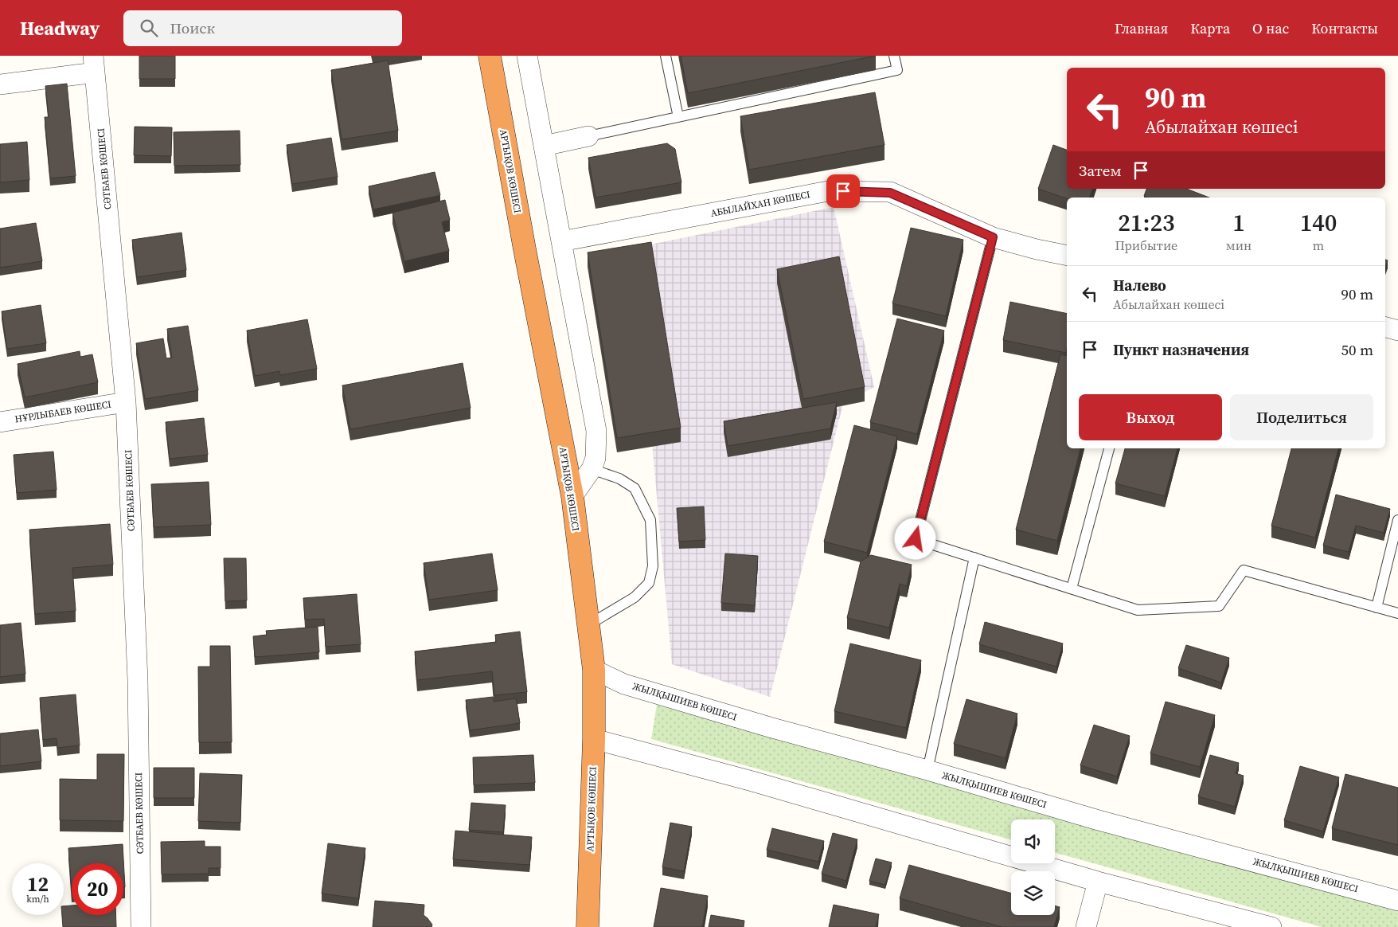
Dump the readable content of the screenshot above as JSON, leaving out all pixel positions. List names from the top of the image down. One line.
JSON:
{"streets":{"highway":["АРТЫҚОВ КӨШЕСІ"],"street":["СӘТБАЕВ КӨШЕСІ","АБЫЛАЙХАН КӨШЕСІ","НҰРЛЫБАЕВ КӨШЕСІ","ЖЫЛҚЫШИЕВ КӨШЕСІ"]},"crossings":[["СӘТБАЕВ КӨШЕСІ","НҰРЛЫБАЕВ КӨШЕСІ"],["АРТЫҚОВ КӨШЕСІ","ЖЫЛҚЫШИЕВ КӨШЕСІ"]],"page":{"header":"Headway","search":"Поиск","nav":["Главная","Карта","О нас","Контакты"],"turn":["90 m","Абылайхан көшесі"],"then":"Затем","eta":["21:23","Прибытие","1","мин","140","m"],"list":[{"name":"Налево","note":"Абылайхан көшесі","value":"90 m"},{"name":"Пункт назначения","value":"50 m"}],"buttons":["Выход","Поделиться"],"speed":"12 km/h","limit":"20"}}
